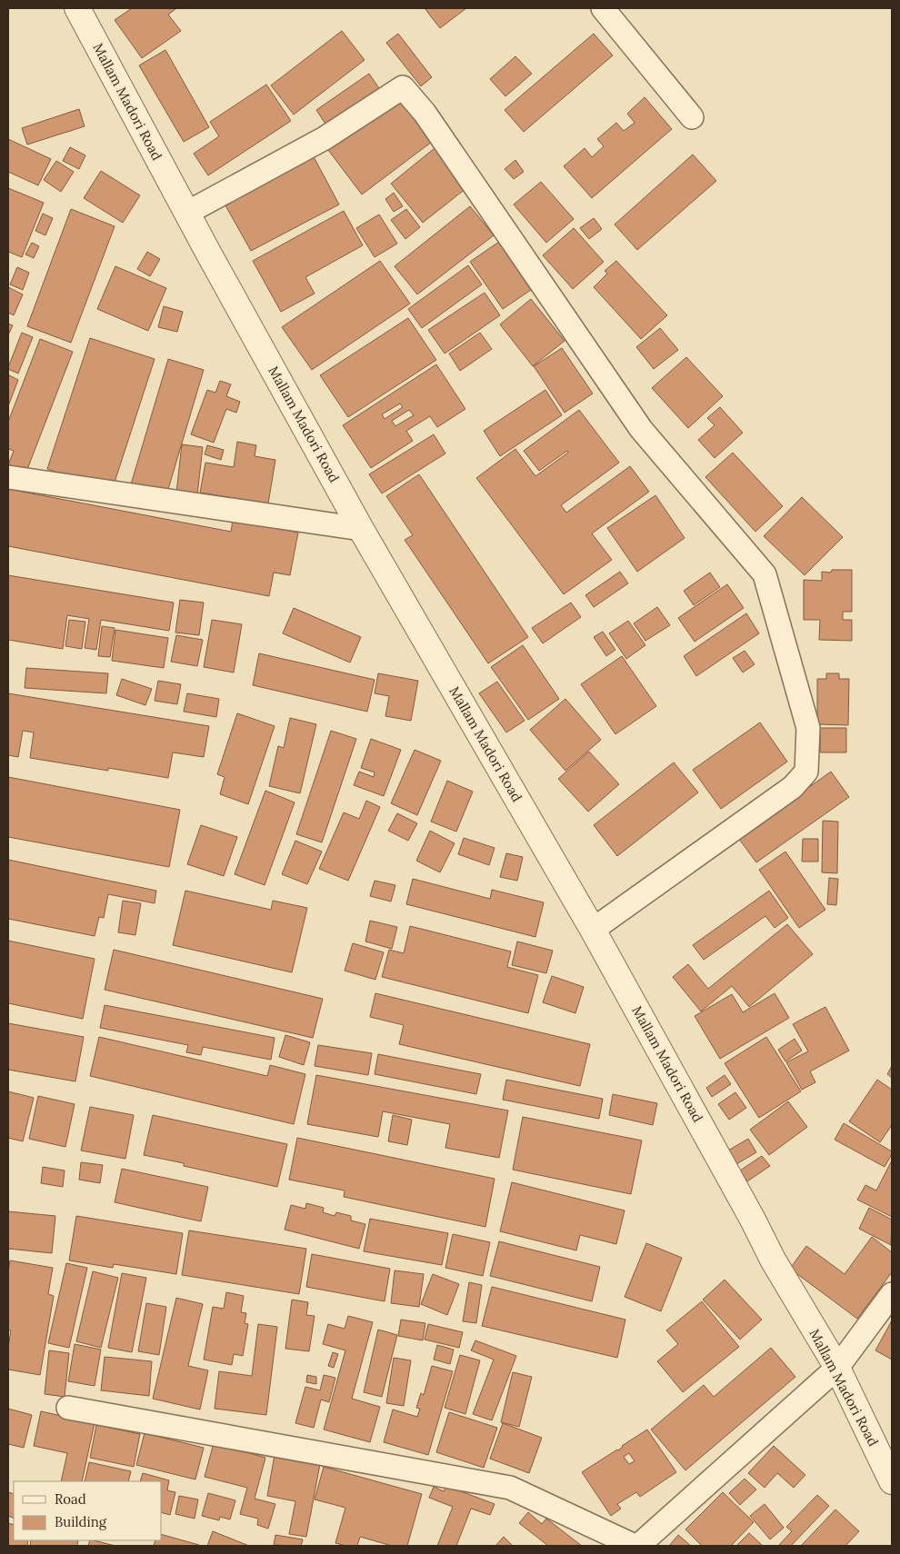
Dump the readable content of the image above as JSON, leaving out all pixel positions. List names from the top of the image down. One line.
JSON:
{"streets":{"street":["Mallam Madori Road"]},"legend":["Road","Building"]}
